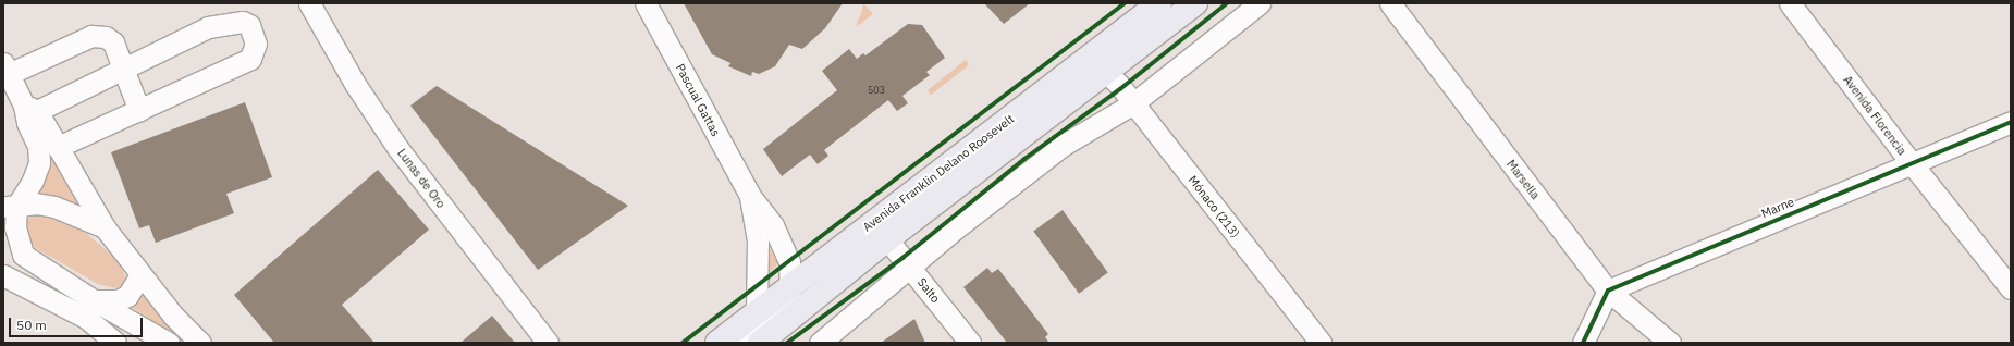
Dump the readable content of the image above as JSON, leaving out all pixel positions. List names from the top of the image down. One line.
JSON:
{"streets":{"main road":["Avenida Franklin Delano Roosevelt"],"street":["Pascual Gattas","Avenida Florencia","Lunas de Oro","Marsella","Mónaco (213)","Marne","Salto"]},"crossings":[["Pascual Gattas","Avenida Franklin Delano Roosevelt"],["Avenida Florencia","Marne"],["Avenida Franklin Delano Roosevelt","Mónaco (213)"],["Avenida Franklin Delano Roosevelt","Salto"],["Marsella","Marne"]],"house_numbers":["503"],"scale_bar":"50 m"}
